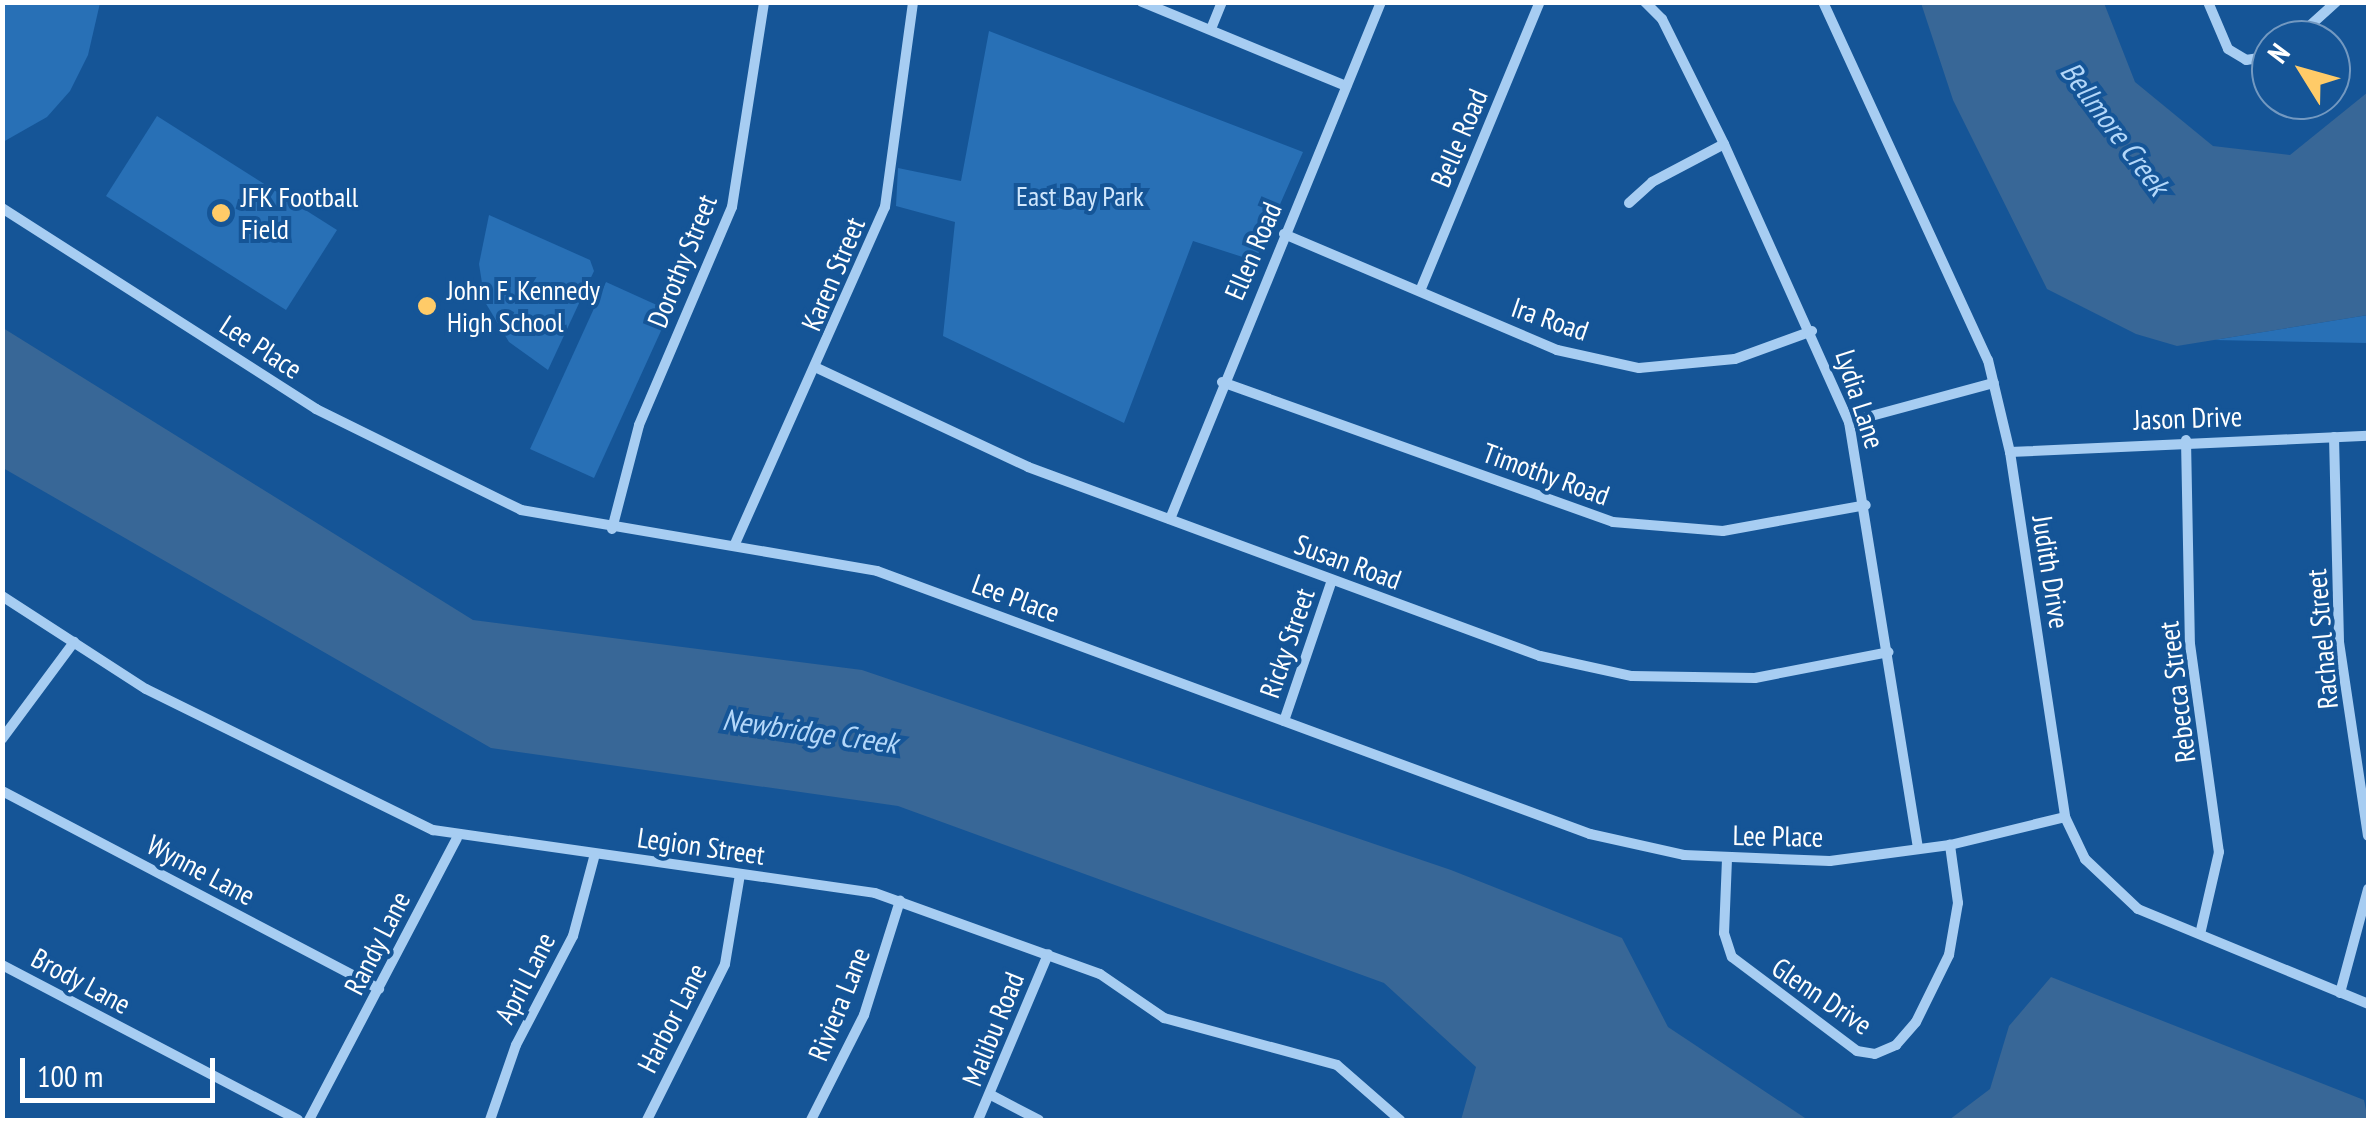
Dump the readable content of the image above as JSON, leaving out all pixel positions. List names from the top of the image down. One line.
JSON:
{"streets":{"street":["Belle Road","Ellen Road","Dorothy Street","Karen Street","Ira Road","Lee Place","Lydia Lane","Jason Drive","Timothy Road","Susan Road","Judith Drive","Rachael Street","Ricky Street","Rebecca Street","Legion Street","Wynne Lane","Randy Lane","April Lane","Brody Lane","Glenn Drive","Riviera Lane","Harbor Lane","Malibu Road"]},"crossings":[["Belle Road","Ira Road"],["Ellen Road","Ira Road"],["Ellen Road","Timothy Road"],["Ellen Road","Susan Road"],["Dorothy Street","Lee Place"],["Karen Street","Lee Place"],["Karen Street","Susan Road"],["Ira Road","Lydia Lane"],["Lee Place","Lydia Lane"],["Lee Place","Judith Drive"],["Lee Place","Ricky Street"],["Lee Place","Glenn Drive"],["Lydia Lane","Timothy Road"],["Lydia Lane","Susan Road"],["Jason Drive","Judith Drive"],["Jason Drive","Rachael Street"],["Jason Drive","Rebecca Street"],["Susan Road","Ricky Street"],["Judith Drive","Rebecca Street"],["Legion Street","Randy Lane"],["Legion Street","April Lane"],["Legion Street","Riviera Lane"],["Legion Street","Harbor Lane"],["Legion Street","Malibu Road"],["Wynne Lane","Randy Lane"]],"water":["Bellmore Creek","Newbridge Creek"],"parks":["East Bay Park"],"places":["JFK Football Field","John F. Kennedy High School"],"scale_bar":"100 m","north":"top left"}
